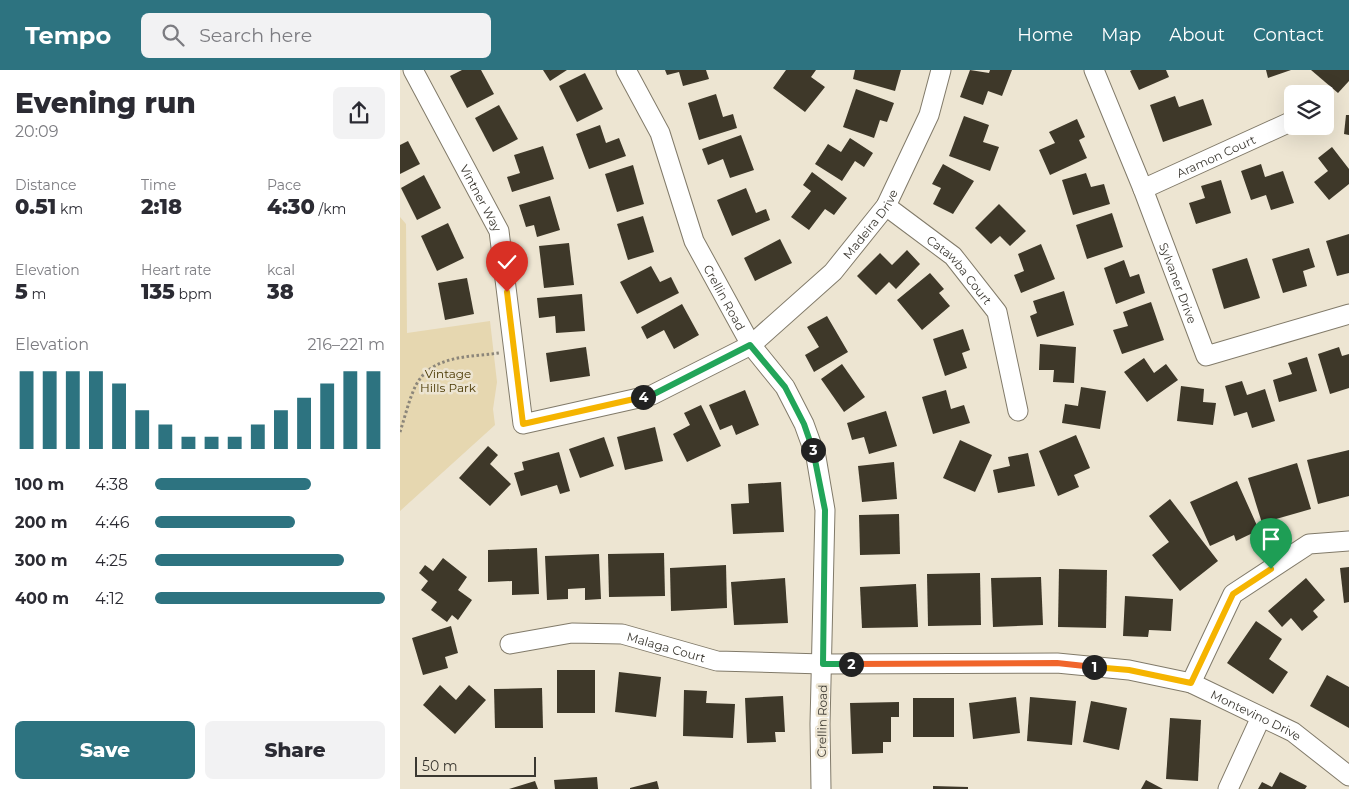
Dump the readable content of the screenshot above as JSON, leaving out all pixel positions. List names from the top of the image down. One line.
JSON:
{"streets":{"street":["Aramon Court","Vintner Way","Madeira Drive","Catawba Court","Sylvaner Drive","Crellin Road","Malaga Court","Montevino Drive"]},"crossings":[["Aramon Court","Sylvaner Drive"],["Vintner Way","Madeira Drive"],["Vintner Way","Crellin Road"],["Madeira Drive","Catawba Court"],["Madeira Drive","Crellin Road"],["Crellin Road","Malaga Court"],["Crellin Road","Montevino Drive"],["Malaga Court","Montevino Drive"]],"parks":["Vintage Hills Park"],"scale_bar":"50 m","page":{"header":"Tempo","search":"Search here","nav":["Home","Map","About","Contact"],"heading":["Evening run","20:09"],"stats":[["Distance","0.51 km"],["Time","2:18"],["Pace","4:30 /km"],["Elevation","5 m"],["Heart rate","135 bpm"],["kcal","38"]],"chart":["Elevation","216–221 m"],"pins":["4","3","2","1"],"list":[{"name":"100 m","note":"4:38"},{"name":"200 m","note":"4:46"},{"name":"300 m","note":"4:25"},{"name":"400 m","note":"4:12"}],"buttons":["Save","Share"],"scale":"50 m"}}
